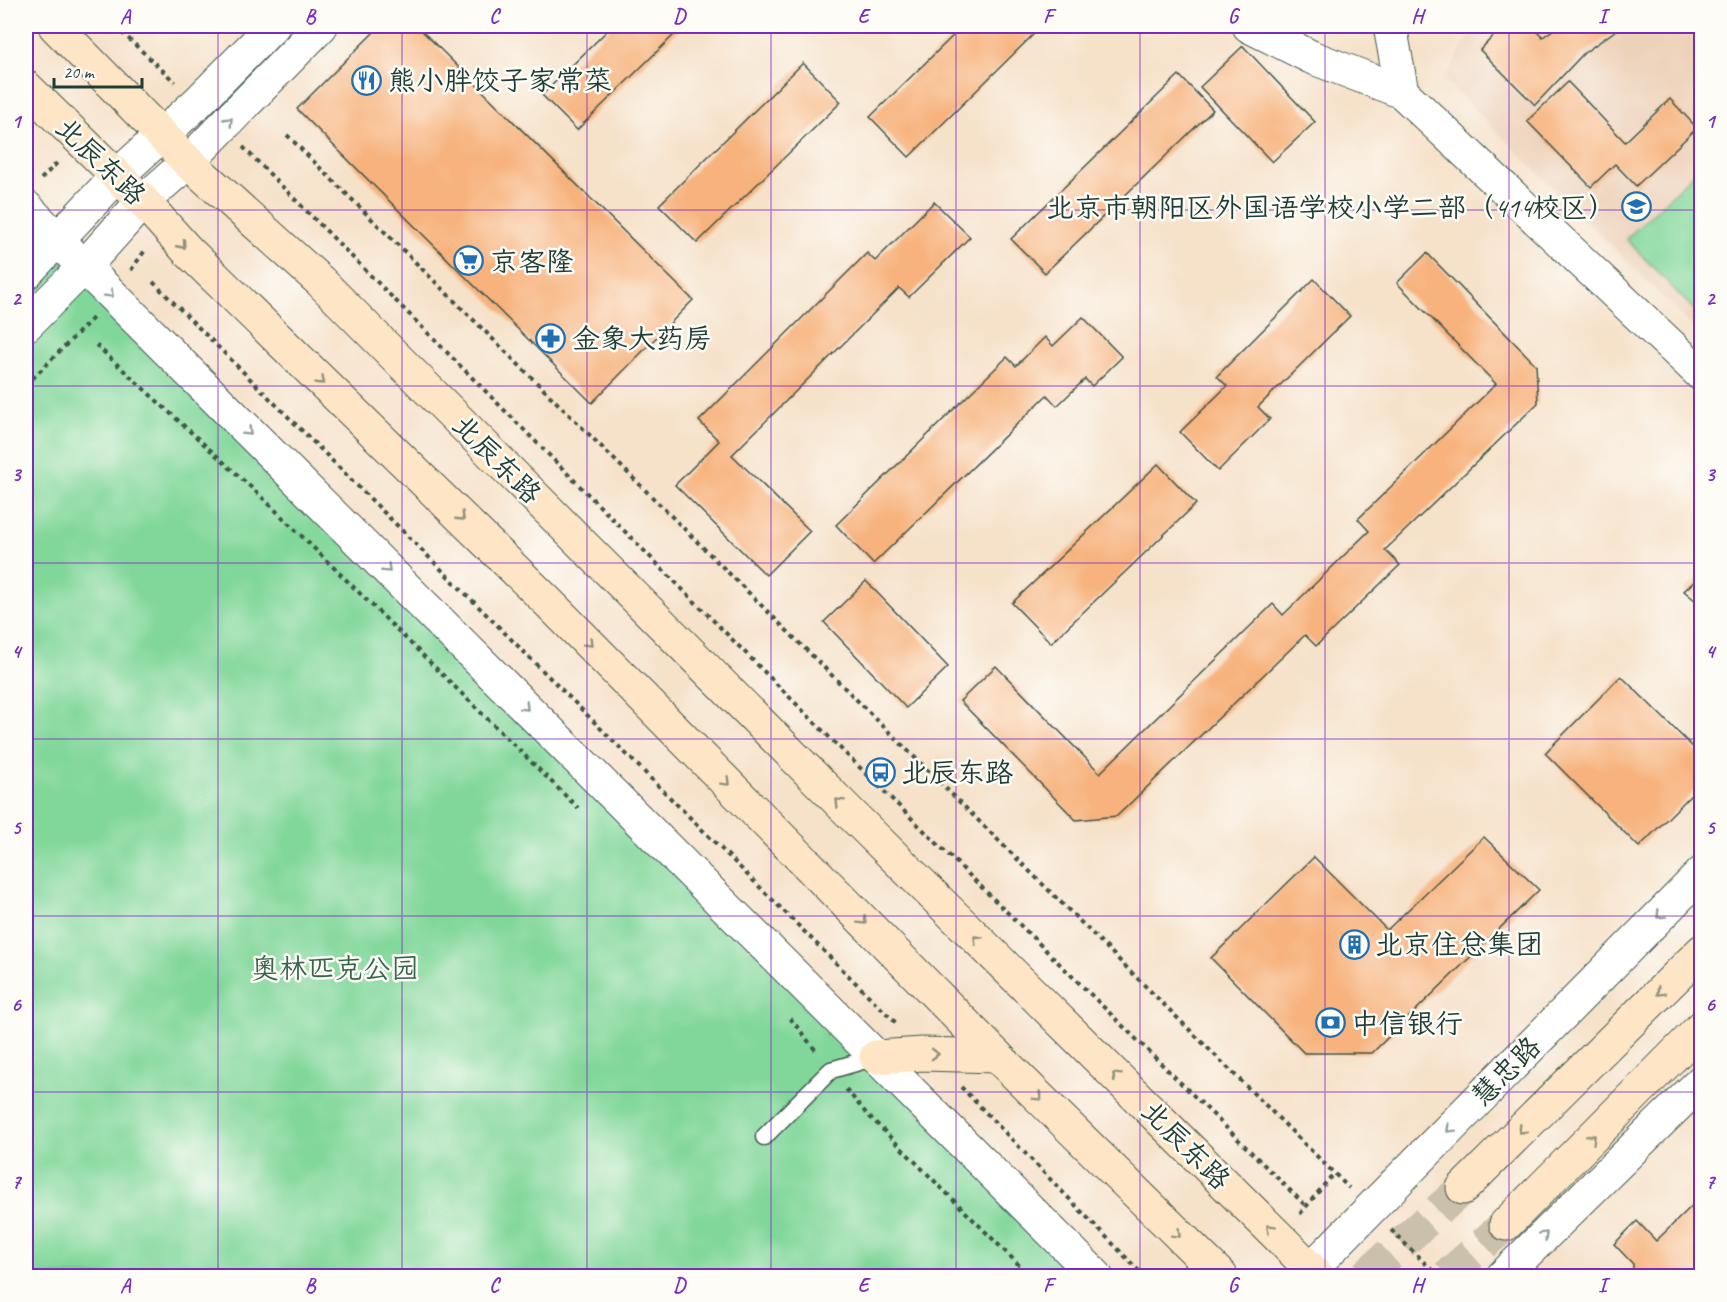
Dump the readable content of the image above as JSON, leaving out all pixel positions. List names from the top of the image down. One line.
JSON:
{"streets":{"main road":["北辰东路","慧忠路"]},"crossings":[["北辰东路","慧忠路"]],"parks":["奥林匹克公园"],"places":{"restaurant":["熊小胖饺子家常菜"],"school or university":["北京市朝阳区外国语学校小学二部（414校区）"],"supermarket":["京客隆"],"pharmacy":["金象大药房"],"bus stop":["北辰东路"],"building":["北京住总集团"],"bank":["中信银行"]},"scale_bar":"20 m","grid":{"columns":["A","B","C","D","E","F","G","H","I"],"rows":["1","2","3","4","5","6","7"]}}
